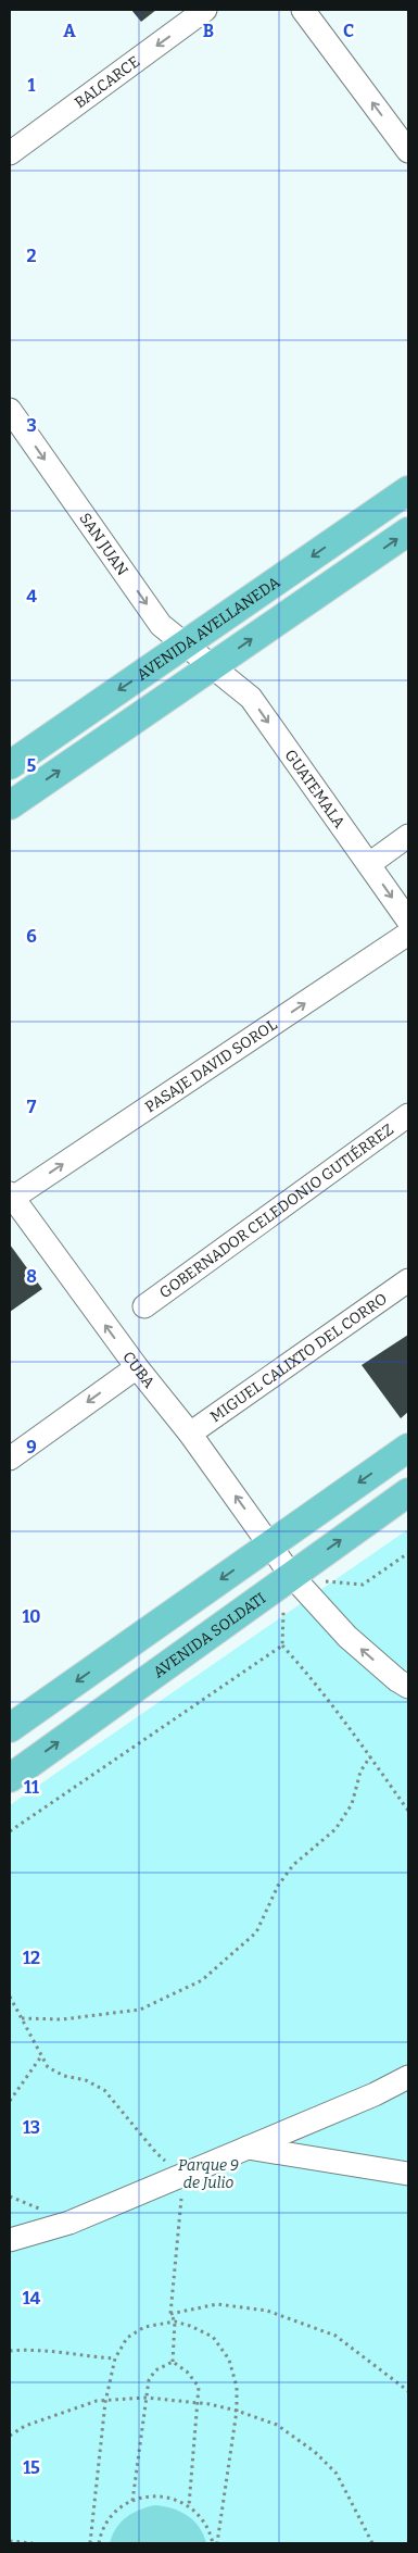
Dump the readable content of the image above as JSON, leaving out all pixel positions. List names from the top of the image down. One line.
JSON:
{"streets":{"main road":["AVENIDA AVELLANEDA","AVENIDA SOLDATI"],"street":["BALCARCE","SAN JUAN","GUATEMALA","PASAJE DAVID SOROL","GOBERNADOR CELEDONIO GUTIÉRREZ","MIGUEL CALIXTO DEL CORRO","CUBA"]},"crossings":[["SAN JUAN","AVENIDA AVELLANEDA"],["SAN JUAN","GUATEMALA"],["PASAJE DAVID SOROL","CUBA"],["MIGUEL CALIXTO DEL CORRO","CUBA"],["CUBA","AVENIDA SOLDATI"]],"one_way":["BALCARCE","SAN JUAN","GUATEMALA","PASAJE DAVID SOROL","CUBA"],"parks":["Parque 9 de Julio"],"grid":{"columns":["A","B","C"],"rows":["1","2","3","4","5","6","7","8","9","10","11","12","13","14","15"]}}
